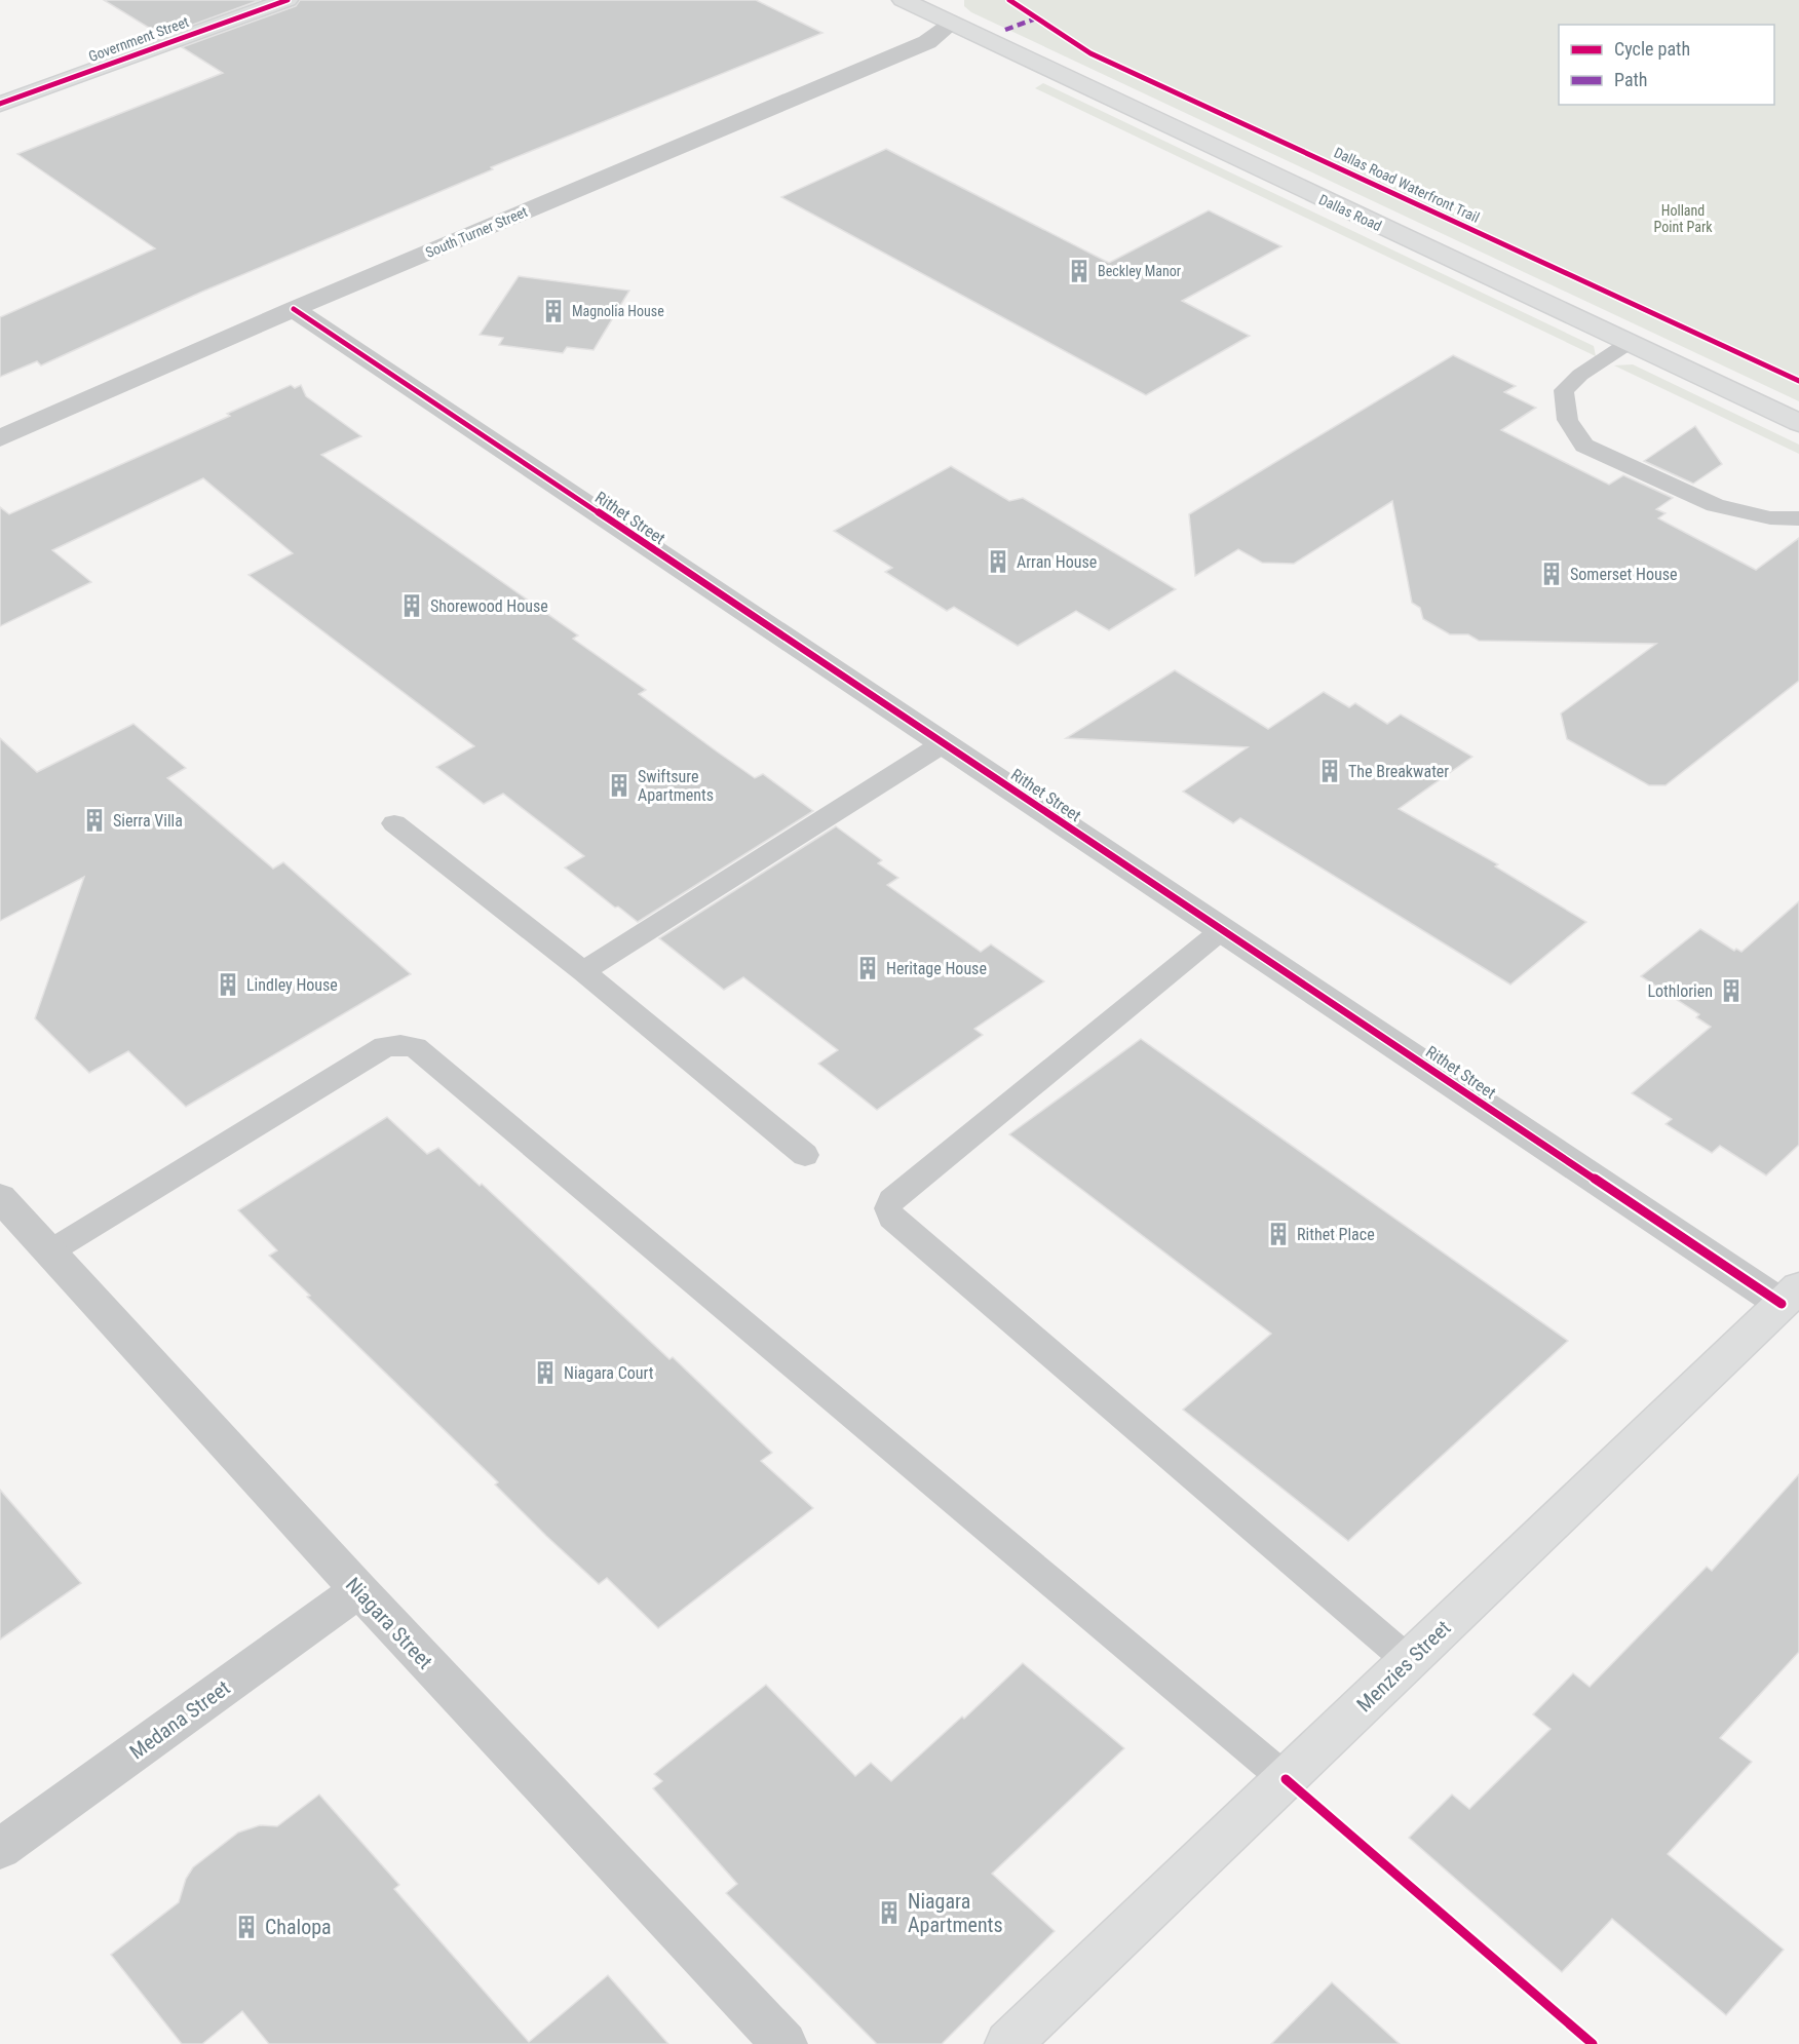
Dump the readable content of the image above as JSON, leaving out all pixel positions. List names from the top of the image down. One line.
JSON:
{"streets":{"main road":["Government Street","Dallas Road","Menzies Street"],"street":["South Turner Street","Rithet Street","Niagara Street","Medana Street"],"cycle path":["Dallas Road Waterfront Trail"]},"crossings":[["Dallas Road","South Turner Street"],["South Turner Street","Rithet Street"],["Rithet Street","Menzies Street"],["Niagara Street","Medana Street"]],"parks":["Holland Point Park"],"places":{"building":["Beckley Manor","Magnolia House","Arran House","Somerset House","Shorewood House","The Breakwater","Swiftsure Apartments","Sierra Villa","Heritage House","Lindley House","Lothlorien","Rithet Place","Niagara Court","Niagara Apartments","Chalopa"]},"legend":["Cycle path","Path"]}
